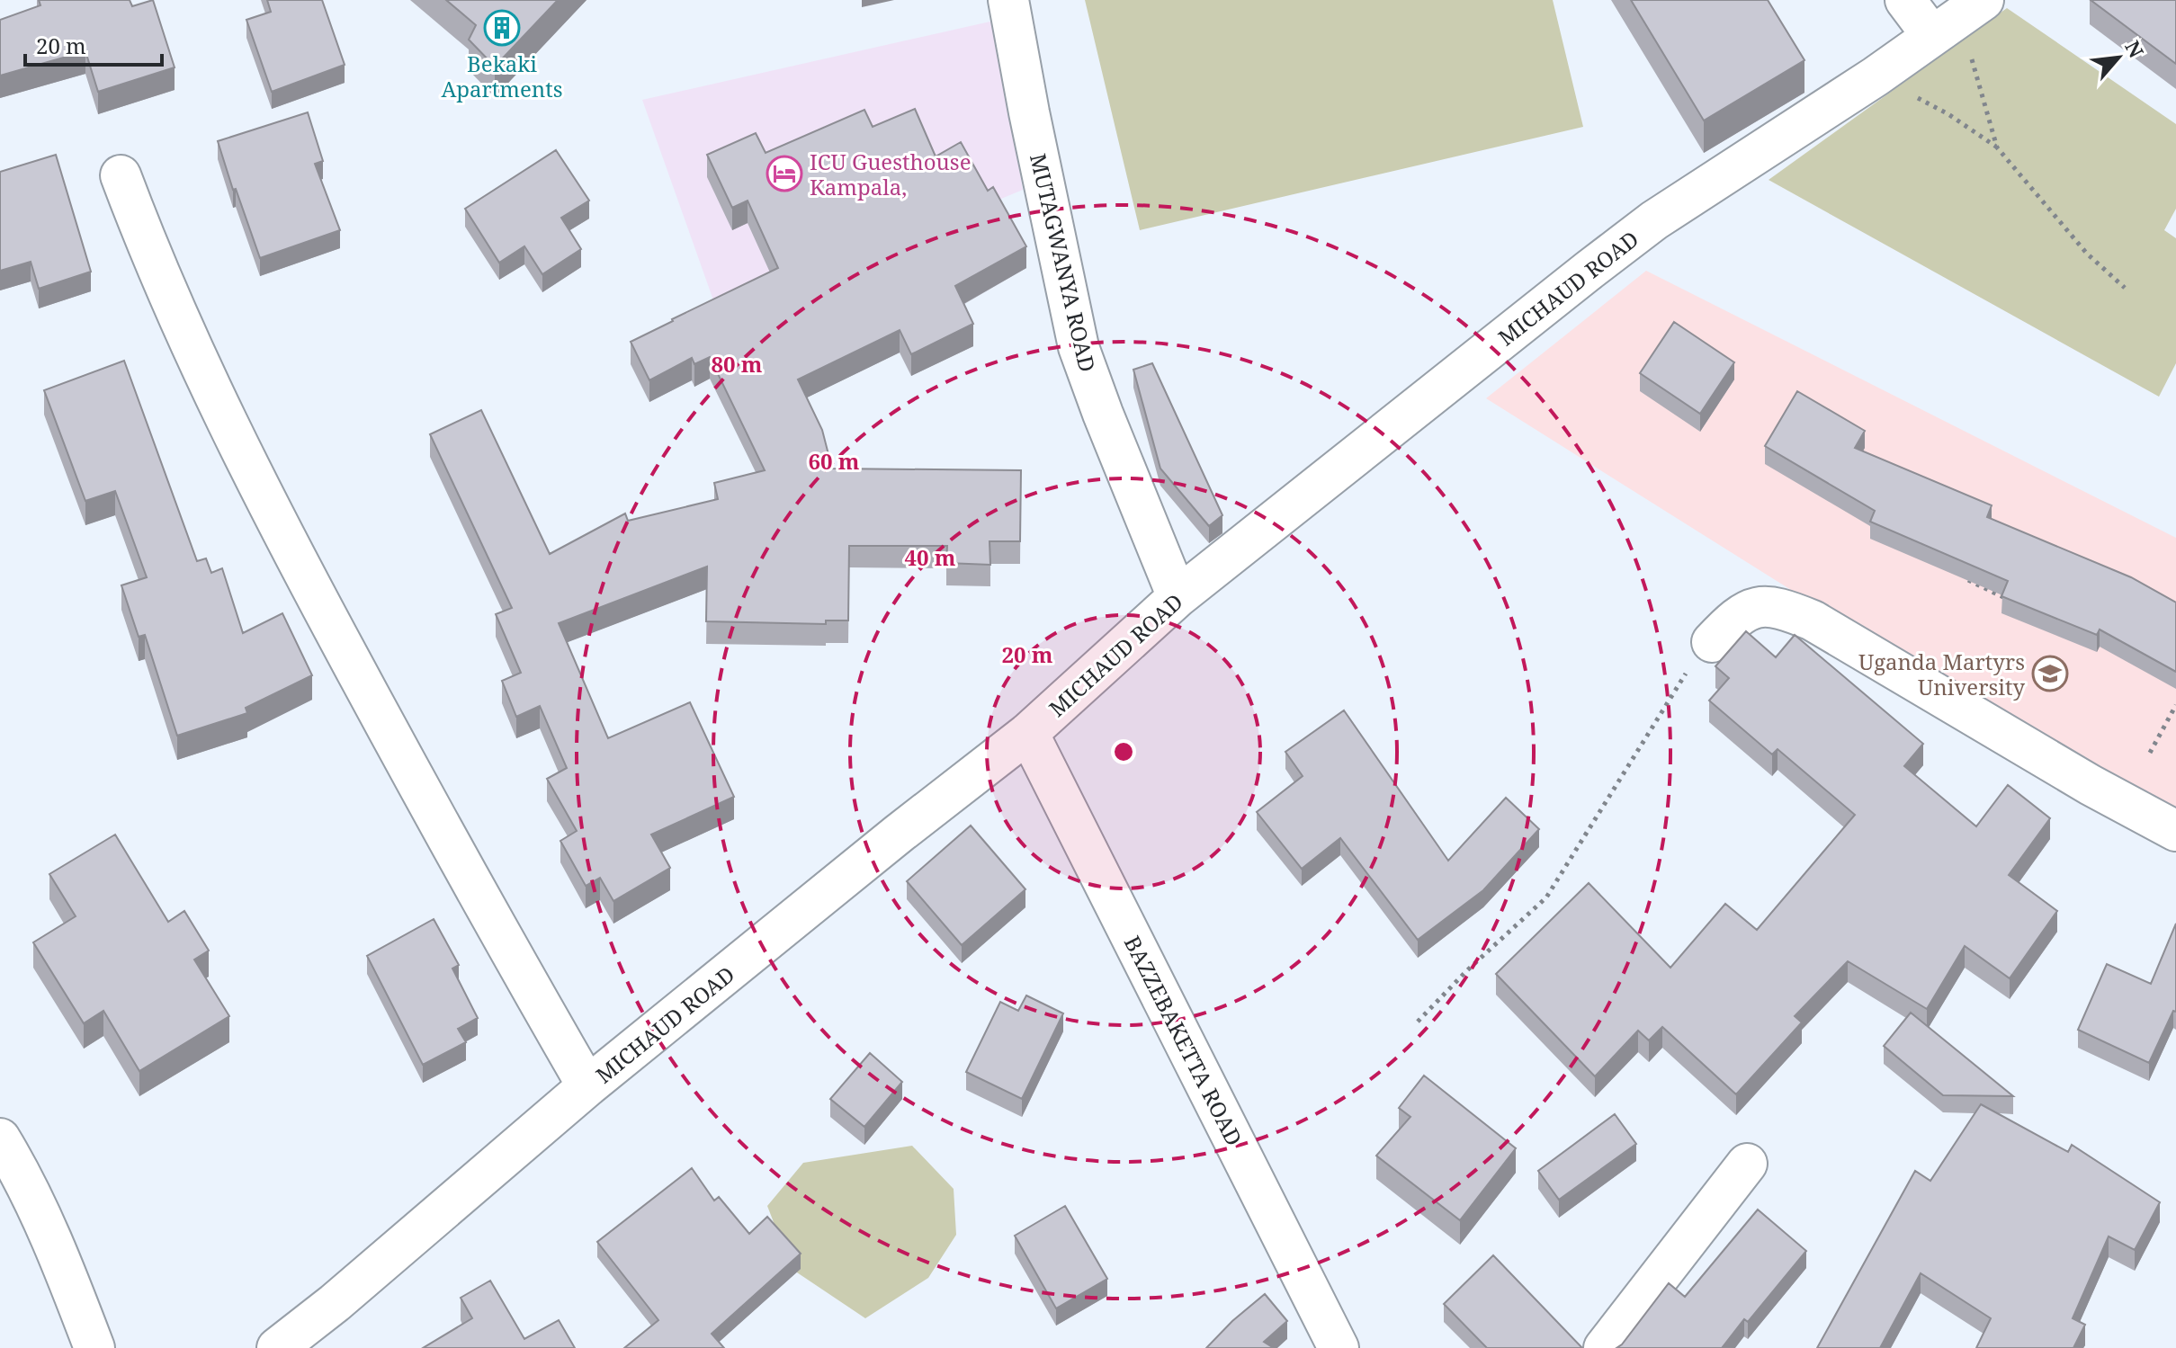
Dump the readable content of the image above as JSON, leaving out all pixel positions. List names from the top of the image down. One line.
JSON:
{"streets":{"street":["MUTAGWANYA ROAD","MICHAUD ROAD","BAZZEBAKETTA ROAD"]},"crossings":[["MUTAGWANYA ROAD","MICHAUD ROAD"],["MICHAUD ROAD","BAZZEBAKETTA ROAD"]],"places":{"building":["Bekaki Apartments"],"hotel":["ICU Guesthouse Kampala,"],"school or university":["Uganda Martyrs University"]},"scale_bar":"20 m","north":"top right","rings":["80 m","60 m","40 m","20 m"]}
